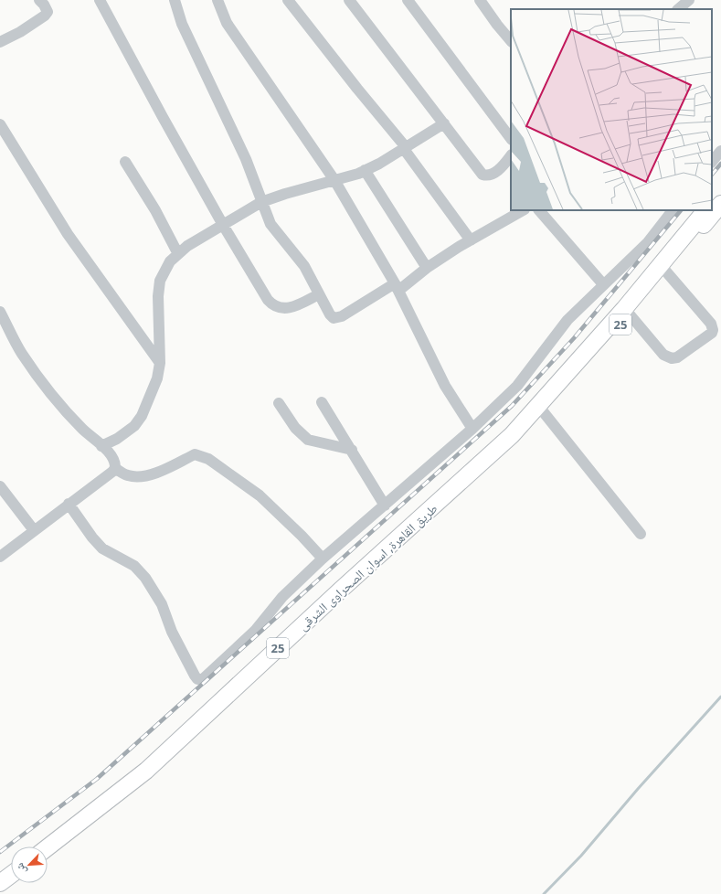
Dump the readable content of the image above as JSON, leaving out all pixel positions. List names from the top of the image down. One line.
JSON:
{"streets":{"highway":["25","طريق القاهرة, اسوان الصحراوى الشرقى"]},"north":"bottom left"}
